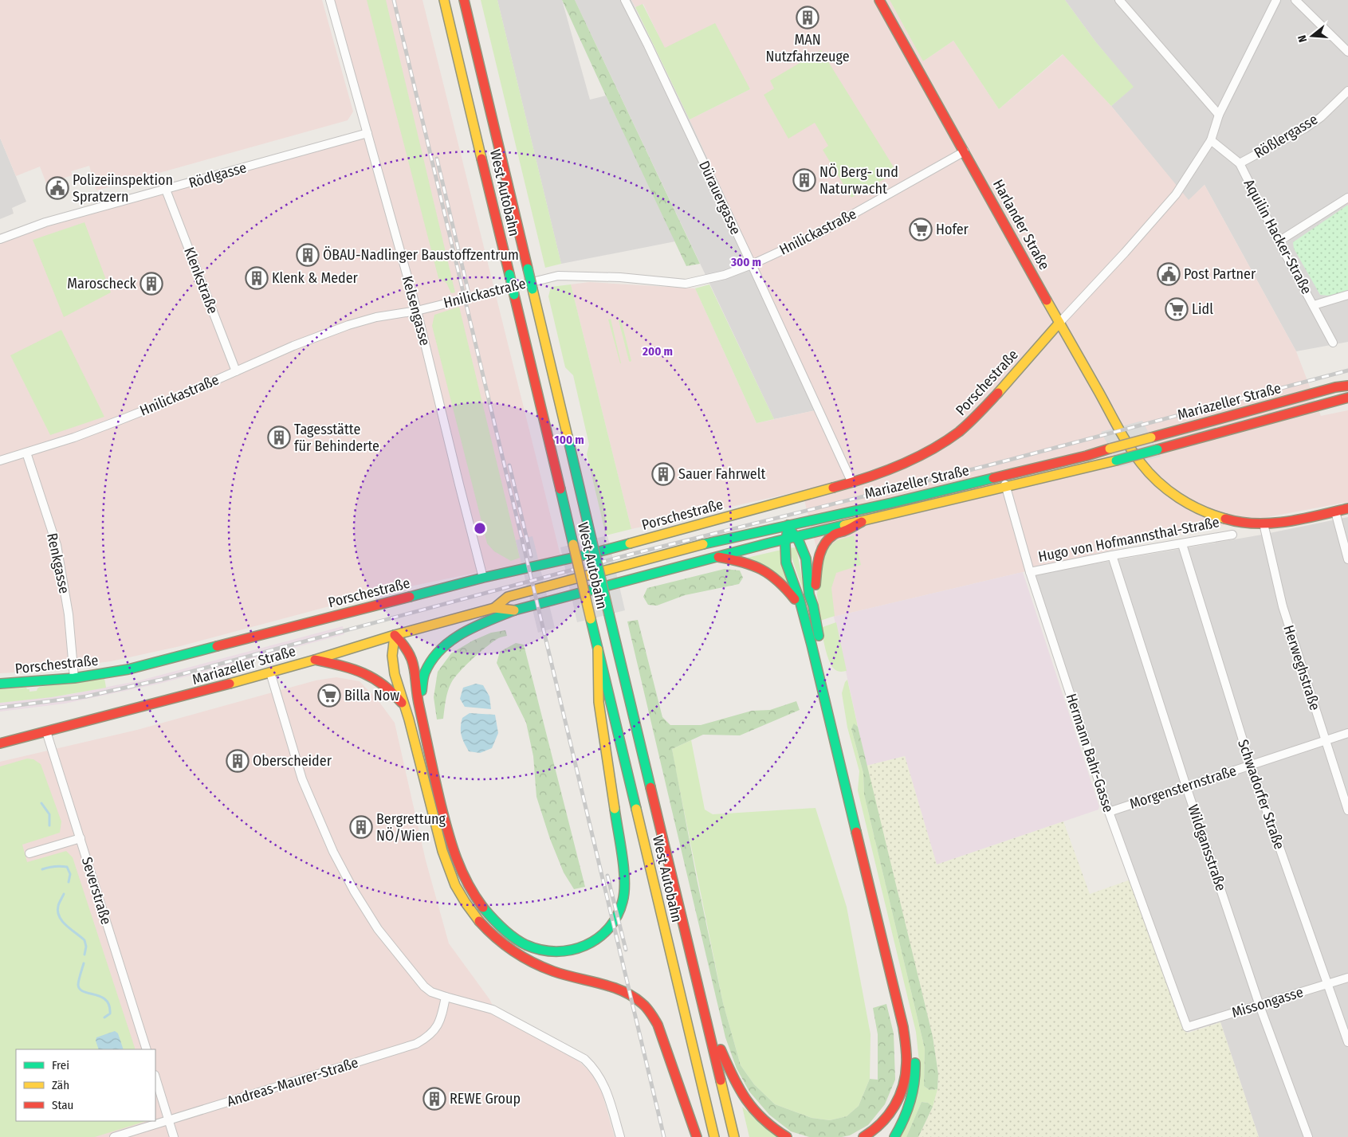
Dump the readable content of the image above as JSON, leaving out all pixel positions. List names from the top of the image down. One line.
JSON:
{"streets":{"main road":["West Autobahn","Harlander Straße","Porschestraße","Mariazeller Straße","Hugo von Hofmannsthal-Straße"],"street":["Rößlergasse","Rödlgasse","Dürauergasse","Hnilickastraße","Aquilin Hacker-Straße","Klenkstraße","Kelsengasse","Renkgasse","Herweghstraße","Hermann Bahr-Gasse","Morgensternstraße","Schwadorfer Straße","Wildgansstraße","Severstraße","Missongasse","Andreas-Maurer-Straße"]},"crossings":[["Rößlergasse","Aquilin Hacker-Straße"],["Rödlgasse","Klenkstraße"],["Rödlgasse","Kelsengasse"],["Dürauergasse","Hnilickastraße"],["Dürauergasse","Porschestraße"],["Harlander Straße","Hnilickastraße"],["Harlander Straße","Porschestraße"],["Harlander Straße","Hugo von Hofmannsthal-Straße"],["Hnilickastraße","Klenkstraße"],["Hnilickastraße","Kelsengasse"],["Hnilickastraße","Renkgasse"],["Aquilin Hacker-Straße","Porschestraße"],["Kelsengasse","Porschestraße"],["Porschestraße","Renkgasse"],["Mariazeller Straße","Hermann Bahr-Gasse"],["Mariazeller Straße","Severstraße"],["Hugo von Hofmannsthal-Straße","Herweghstraße"],["Hugo von Hofmannsthal-Straße","Hermann Bahr-Gasse"],["Hugo von Hofmannsthal-Straße","Schwadorfer Straße"],["Hugo von Hofmannsthal-Straße","Wildgansstraße"],["Herweghstraße","Morgensternstraße"],["Hermann Bahr-Gasse","Morgensternstraße"],["Hermann Bahr-Gasse","Missongasse"],["Morgensternstraße","Schwadorfer Straße"],["Morgensternstraße","Wildgansstraße"],["Schwadorfer Straße","Missongasse"],["Wildgansstraße","Missongasse"]],"places":{"building":["MAN Nutzfahrzeuge","NÖ Berg- und Naturwacht","ÖBAU-Nadlinger Baustoffzentrum","Klenk & Meder","Maroscheck","Tagesstätte für Behinderte","Sauer Fahrwelt","Oberscheider","Bergrettung NÖ/Wien","REWE Group"],"public building":["Polizeiinspektion Spratzern","Post Partner"],"supermarket":["Hofer","Lidl","Billa Now"]},"legend":["Frei","Zäh","Stau"],"north":"left","rings":["300 m","200 m","100 m"]}
